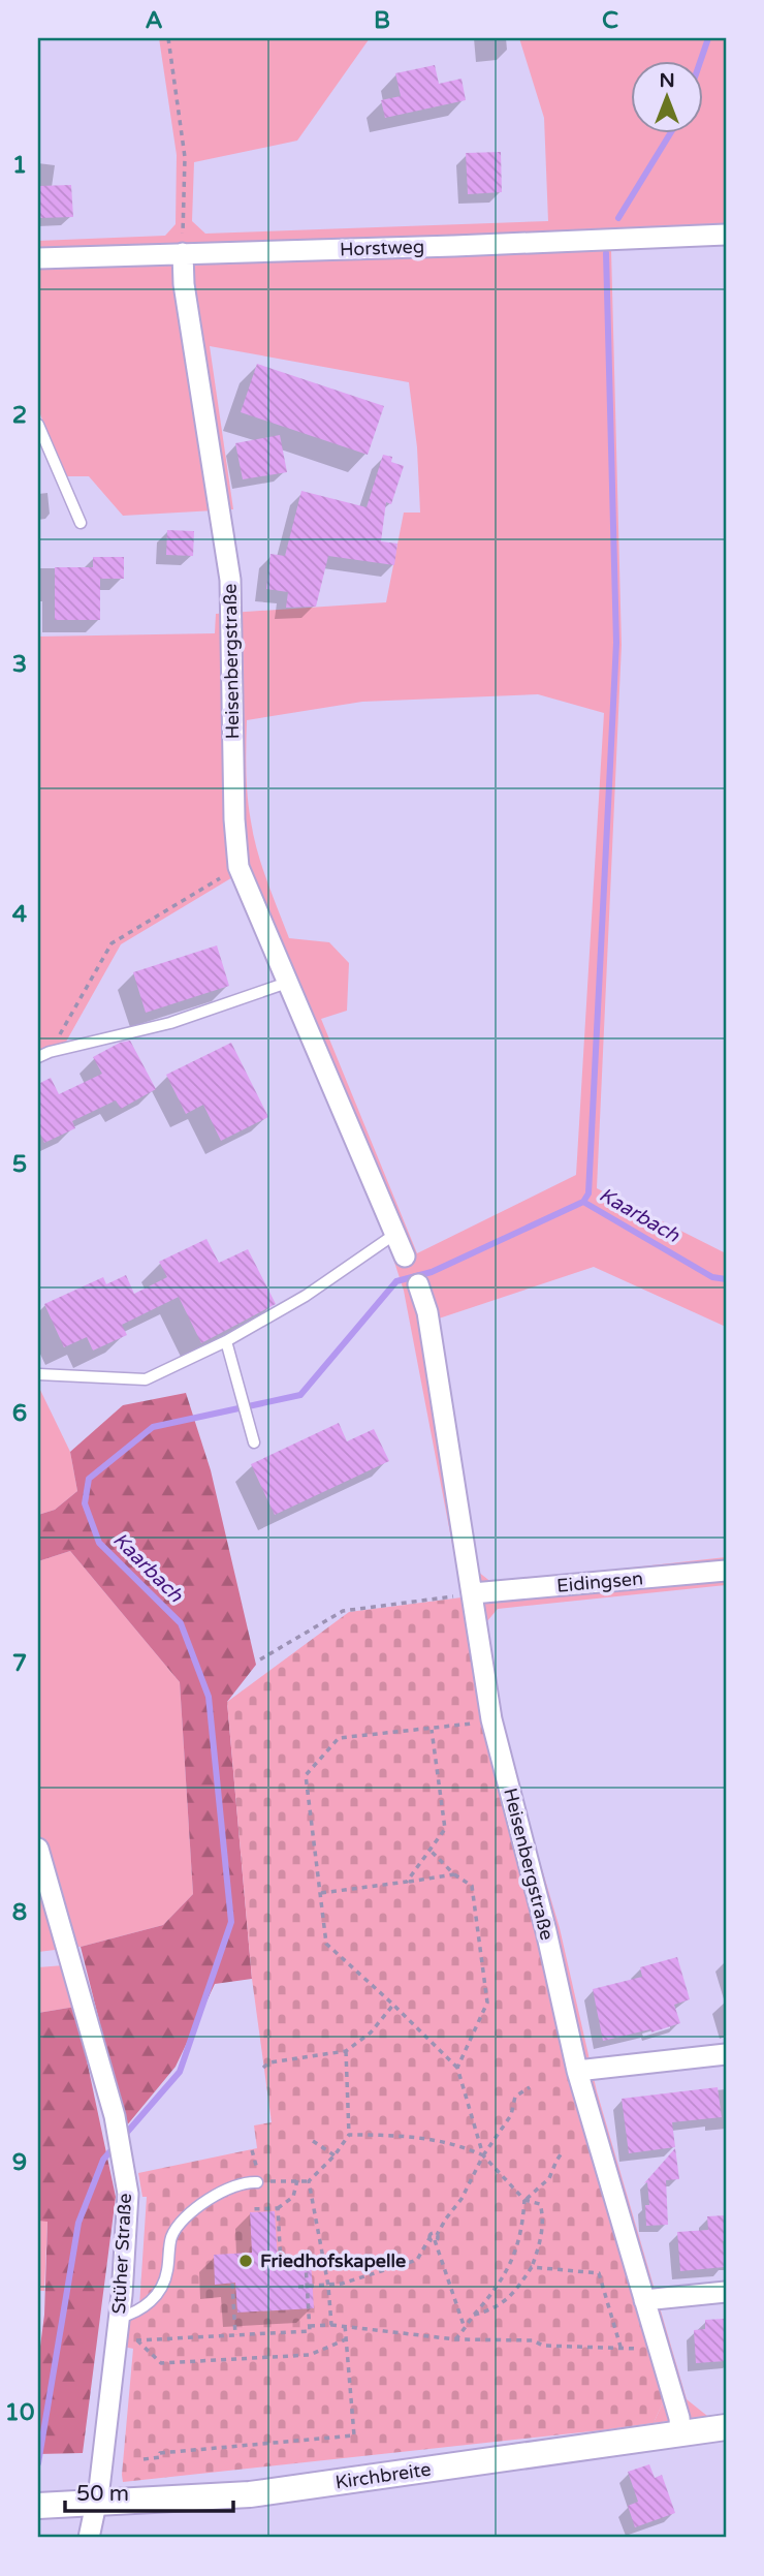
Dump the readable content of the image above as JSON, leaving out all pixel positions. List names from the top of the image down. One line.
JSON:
{"streets":{"street":["Horstweg","Heisenbergstraße","Eidingsen","Stüher Straße","Kirchbreite"]},"crossings":[["Horstweg","Heisenbergstraße"],["Heisenbergstraße","Eidingsen"],["Heisenbergstraße","Kirchbreite"],["Stüher Straße","Kirchbreite"]],"water":["Kaarbach"],"places":["Friedhofskapelle"],"scale_bar":"50 m","north":"top","grid":{"columns":["A","B","C"],"rows":["1","2","3","4","5","6","7","8","9","10"]}}
